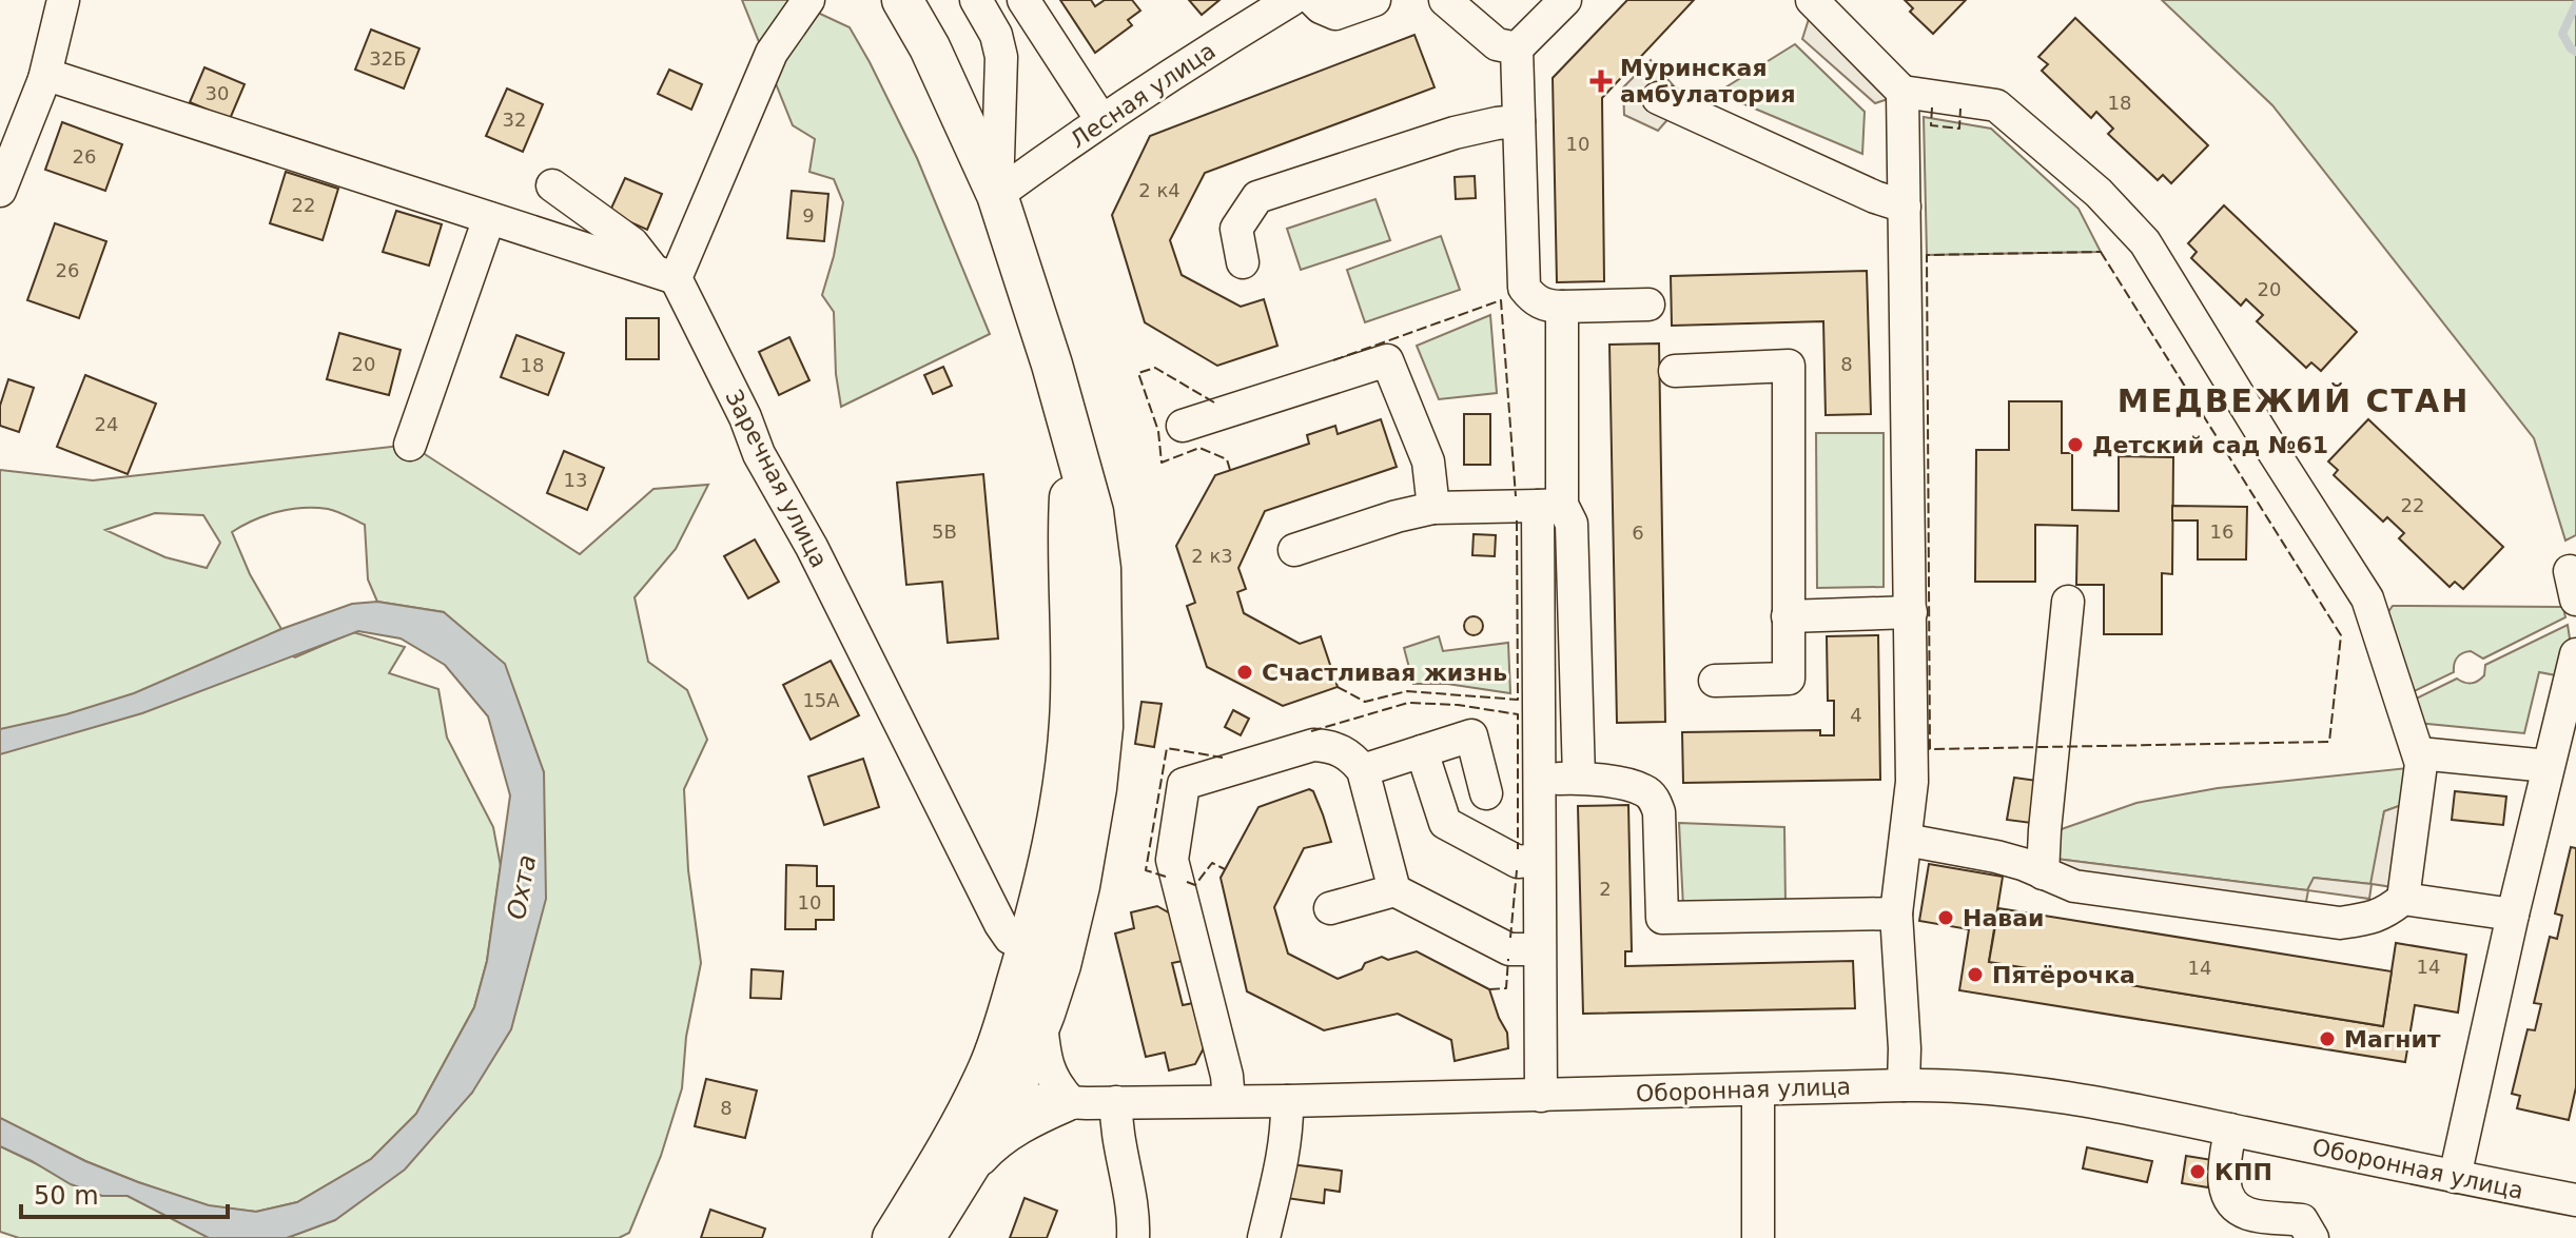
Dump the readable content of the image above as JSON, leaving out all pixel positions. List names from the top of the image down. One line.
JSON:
{"streets":{"street":["Лесная улица","Заречная улица","Оборонная улица"]},"districts":["МЕДВЕЖИЙ СТАН"],"water":["Охта"],"places":{"health":["Муринская амбулатория"],"other":["Детский сад №61","Счастливая жизнь","Наваи","Пятёрочка","Магнит","КПП"]},"house_numbers":["32Б","30","18","32","10","26","2 к4","22","9","26","20","20","8","18","24","13","22","5В","16","6","2 к3","15А","4","2","10","14","14","8"],"scale_bar":"50 m"}
